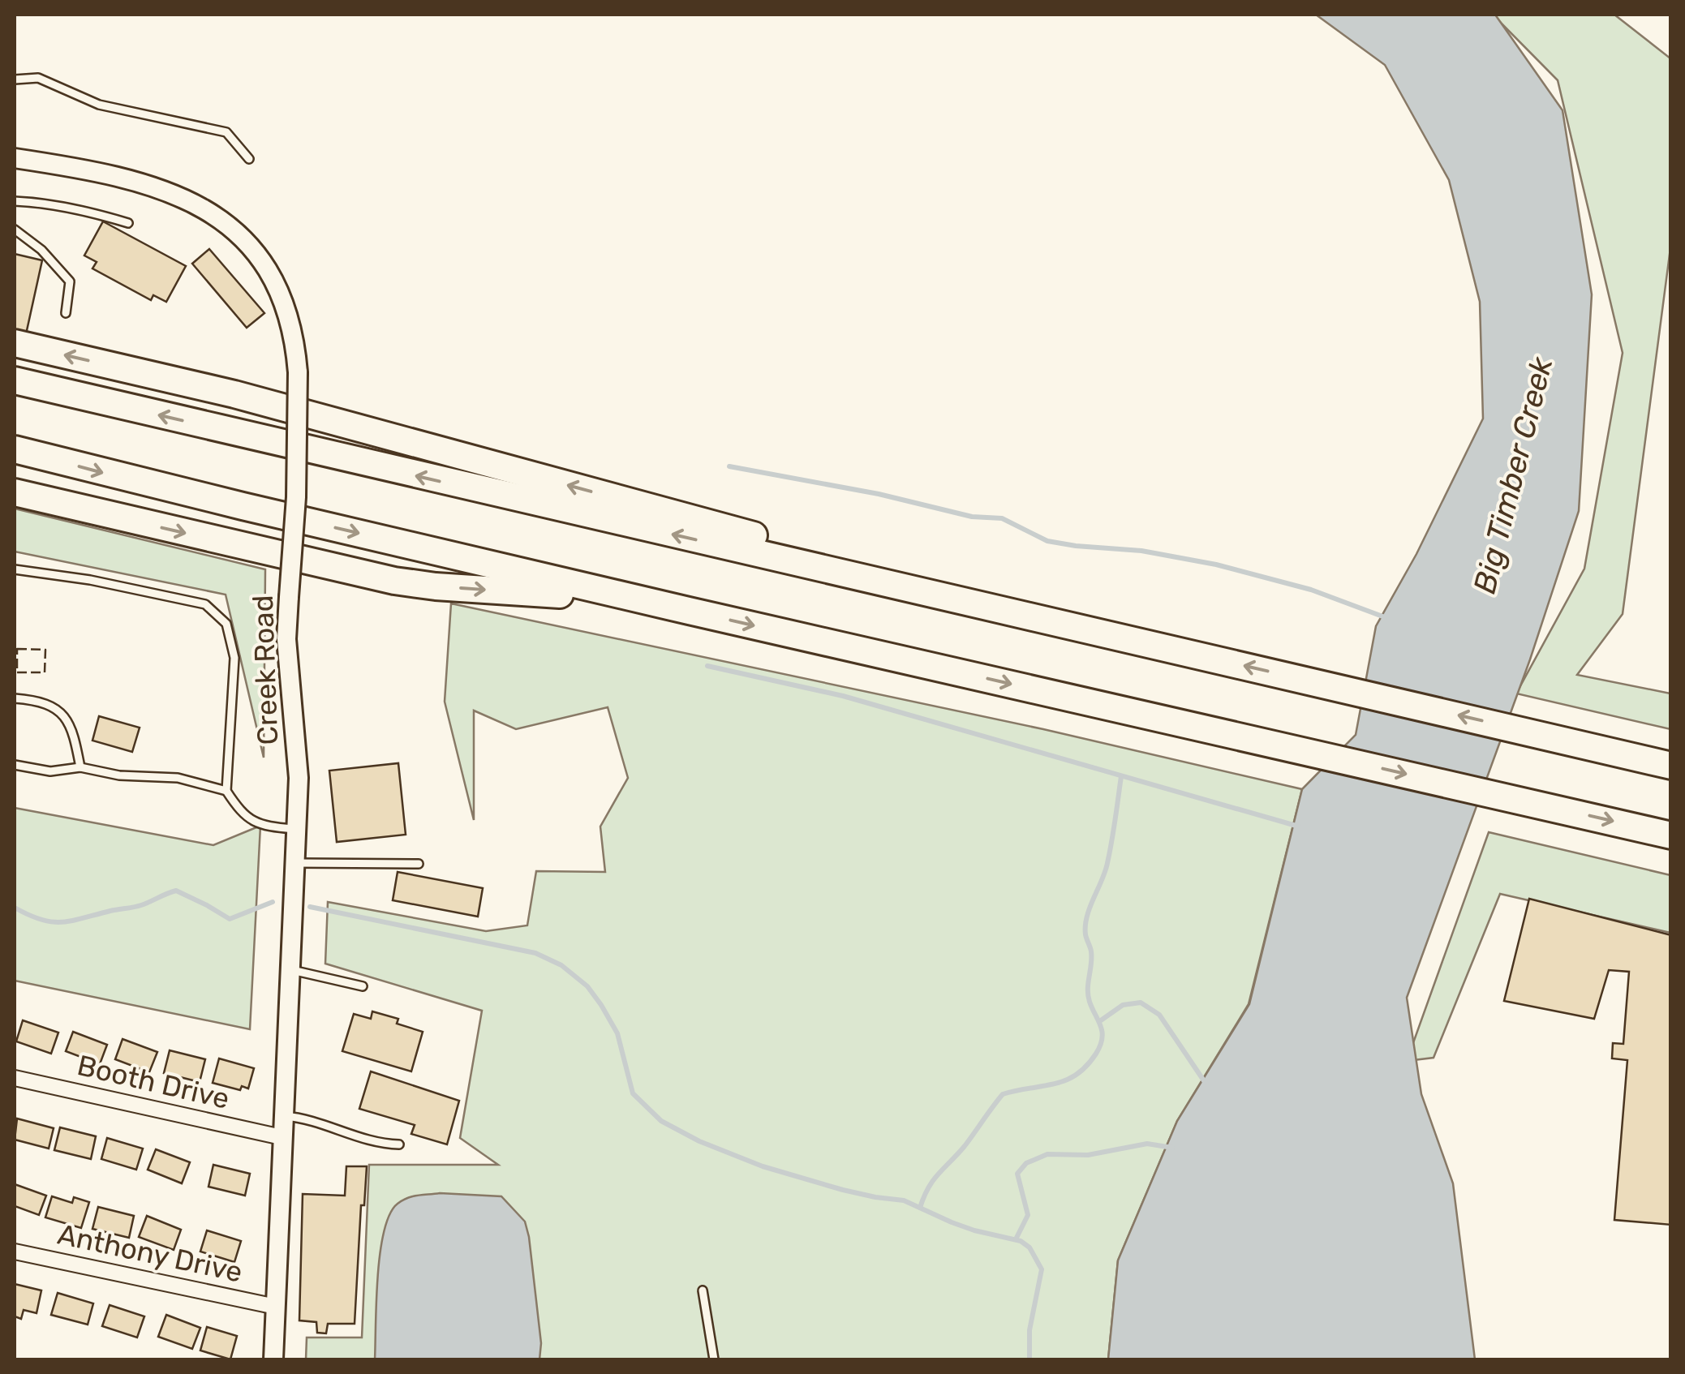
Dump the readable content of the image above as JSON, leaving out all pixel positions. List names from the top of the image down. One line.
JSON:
{"streets":{"street":["Creek Road","Booth Drive","Anthony Drive"]},"crossings":[["Creek Road","Booth Drive"],["Creek Road","Anthony Drive"]],"water":["Big Timber Creek"]}
